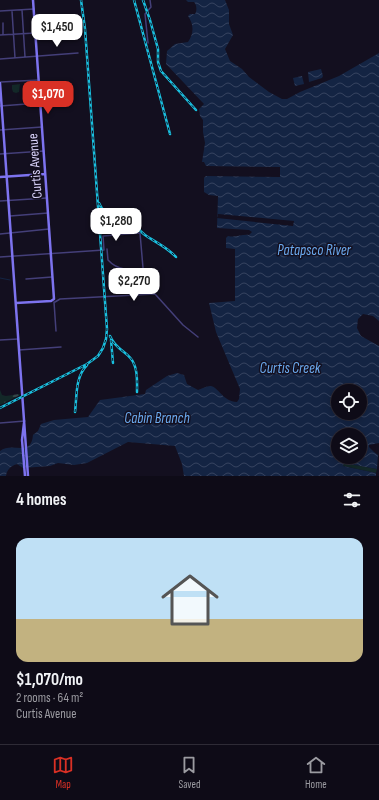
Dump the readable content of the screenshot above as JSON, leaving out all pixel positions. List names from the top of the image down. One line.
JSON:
{"streets":{"main road":["Curtis Avenue"]},"water":["Patapsco River","Curtis Creek","Cabin Branch"],"page":{"price":["$1,450","$1,070","$1,280","$2,270"],"heading":"4 homes","list":[{"name":"$1,070/mo","note":"2 rooms · 64 m² · Curtis Avenue"}],"tabs":["Map","Saved","Home"]}}
